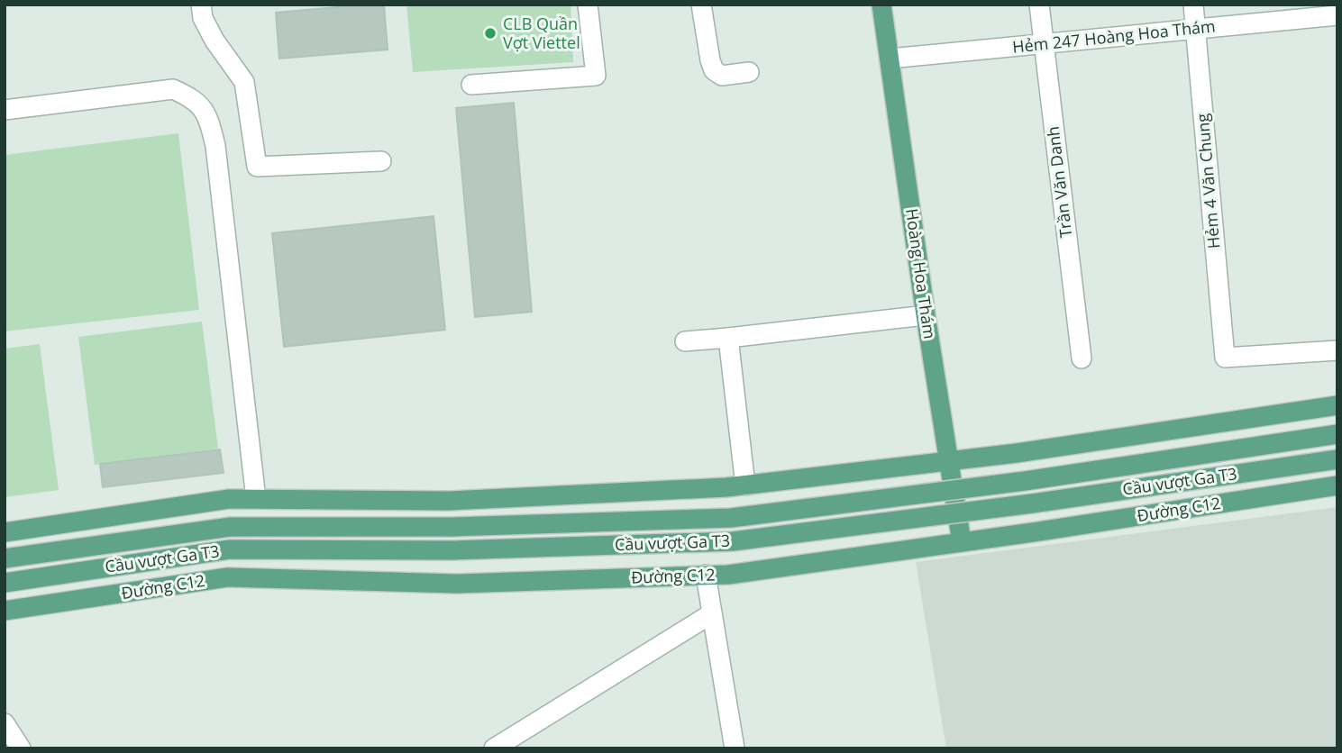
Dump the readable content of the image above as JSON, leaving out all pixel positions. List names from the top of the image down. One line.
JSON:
{"streets":{"main road":["Hoàng Hoa Thám","Cầu vượt Ga T3","Đường C12"],"street":["Hẻm 247 Hoàng Hoa Thám","Hẻm 4 Văn Chung","Trần Văn Danh"]},"crossings":[["Hẻm 247 Hoàng Hoa Thám","Hẻm 4 Văn Chung"],["Hẻm 247 Hoàng Hoa Thám","Trần Văn Danh"],["Hẻm 247 Hoàng Hoa Thám","Hoàng Hoa Thám"],["Hoàng Hoa Thám","Đường C12"]],"places":["CLB Quần Vợt Viettel"]}
